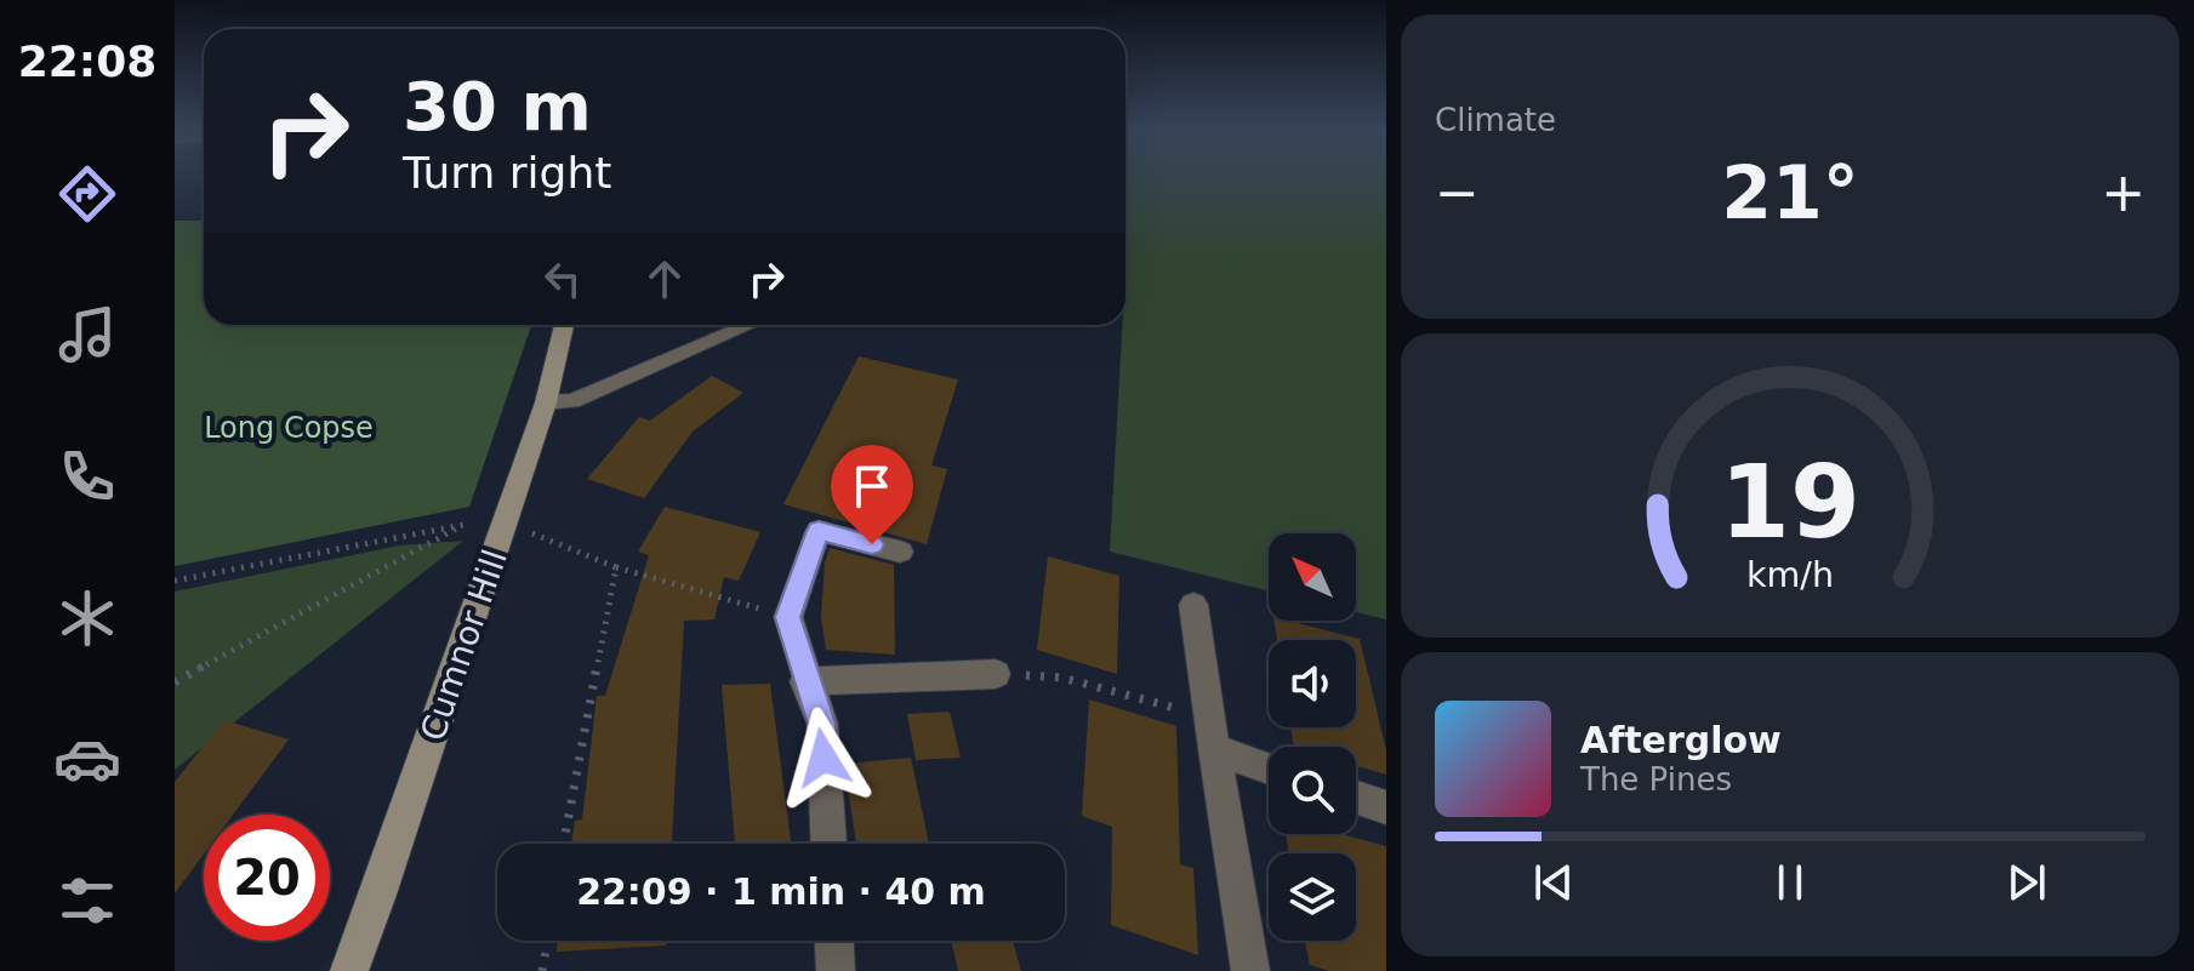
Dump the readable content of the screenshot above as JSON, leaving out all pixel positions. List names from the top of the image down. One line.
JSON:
{"streets":{"street":["Cumnor Hill"]},"parks":["Long Copse"],"north":"top left","page":{"tabs":"22:08","tile":"Climate","turn":["30 m","Turn right"],"heat":["−","21°","+"],"song":["Afterglow","The Pines"],"limit":"20","trip":"22:09 · 1 min · 40 m","gauge":["19","km/h"]}}
